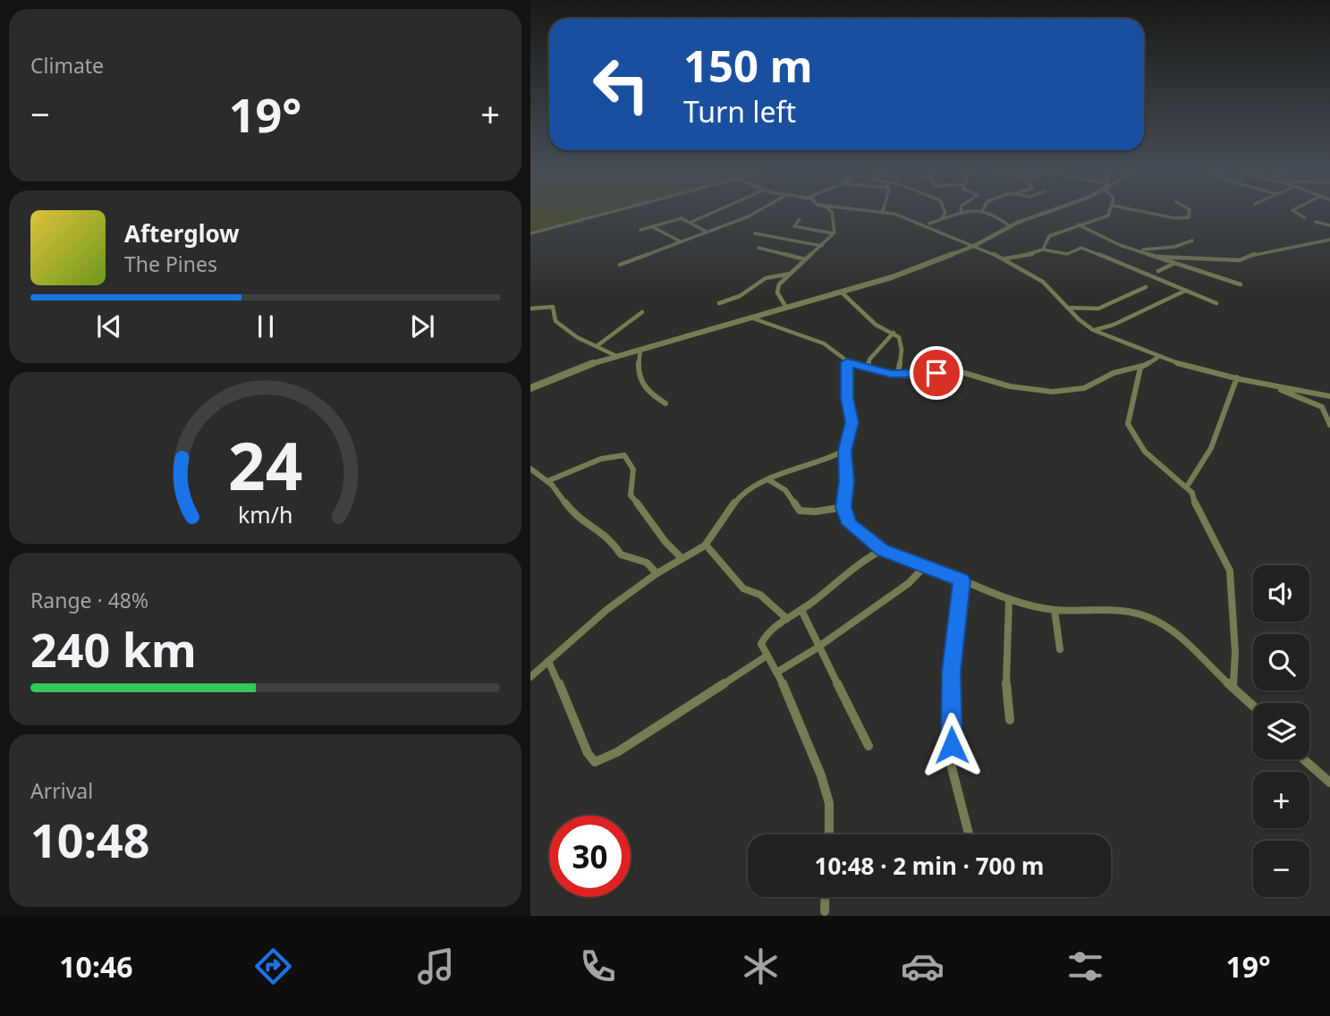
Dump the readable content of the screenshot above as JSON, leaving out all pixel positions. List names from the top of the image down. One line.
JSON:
{"page":{"tile":["Climate",["Range · 48%","240 km"],["Arrival","10:48"]],"turn":["150 m","Turn left"],"heat":["−","19°","+"],"song":["Afterglow","The Pines"],"map_buttons":["+","−"],"limit":"30","trip":"10:48 · 2 min · 700 m","tabs":["10:46","19°"],"gauge":["24","km/h"]}}
